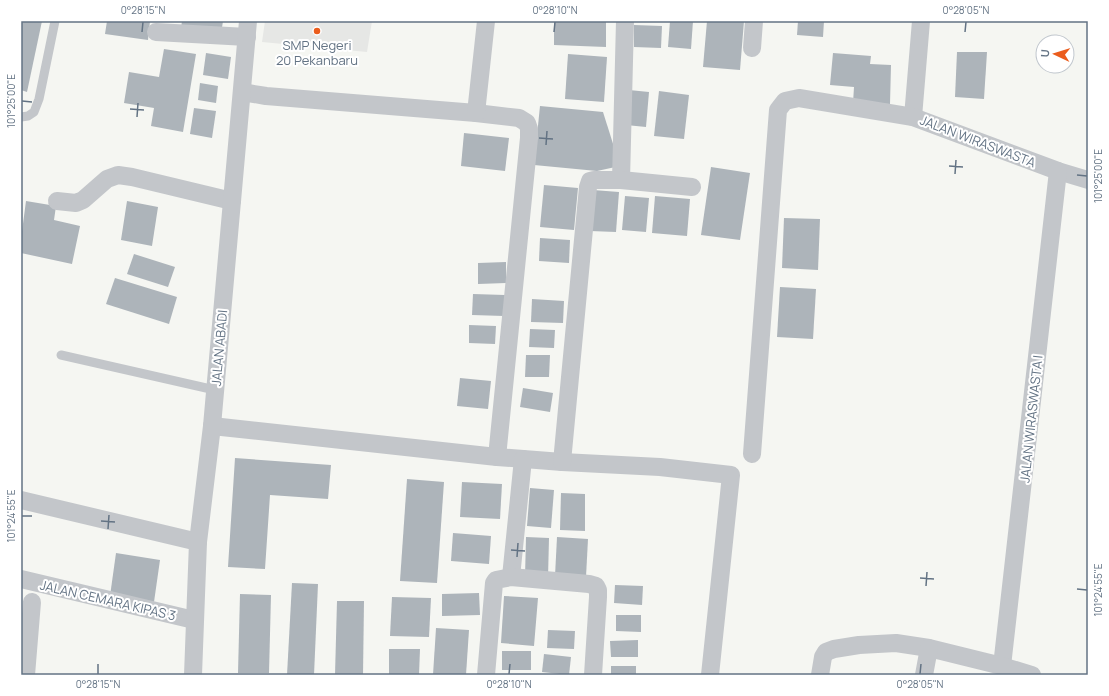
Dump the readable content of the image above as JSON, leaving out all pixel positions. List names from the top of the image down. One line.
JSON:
{"streets":{"street":["JALAN WIRASWASTA","JALAN ABADI","JALAN WIRASWASTA I","JALAN CEMARA KIPAS 3"]},"crossings":[["JALAN WIRASWASTA","JALAN WIRASWASTA I"],["JALAN ABADI","JALAN CEMARA KIPAS 3"]],"places":["SMP Negeri 20 Pekanbaru"],"north":"left","coordinates":["0°28'15\"N","0°28'10\"N","0°28'05\"N","101°25'00\"E","101°24'55\"E"]}
